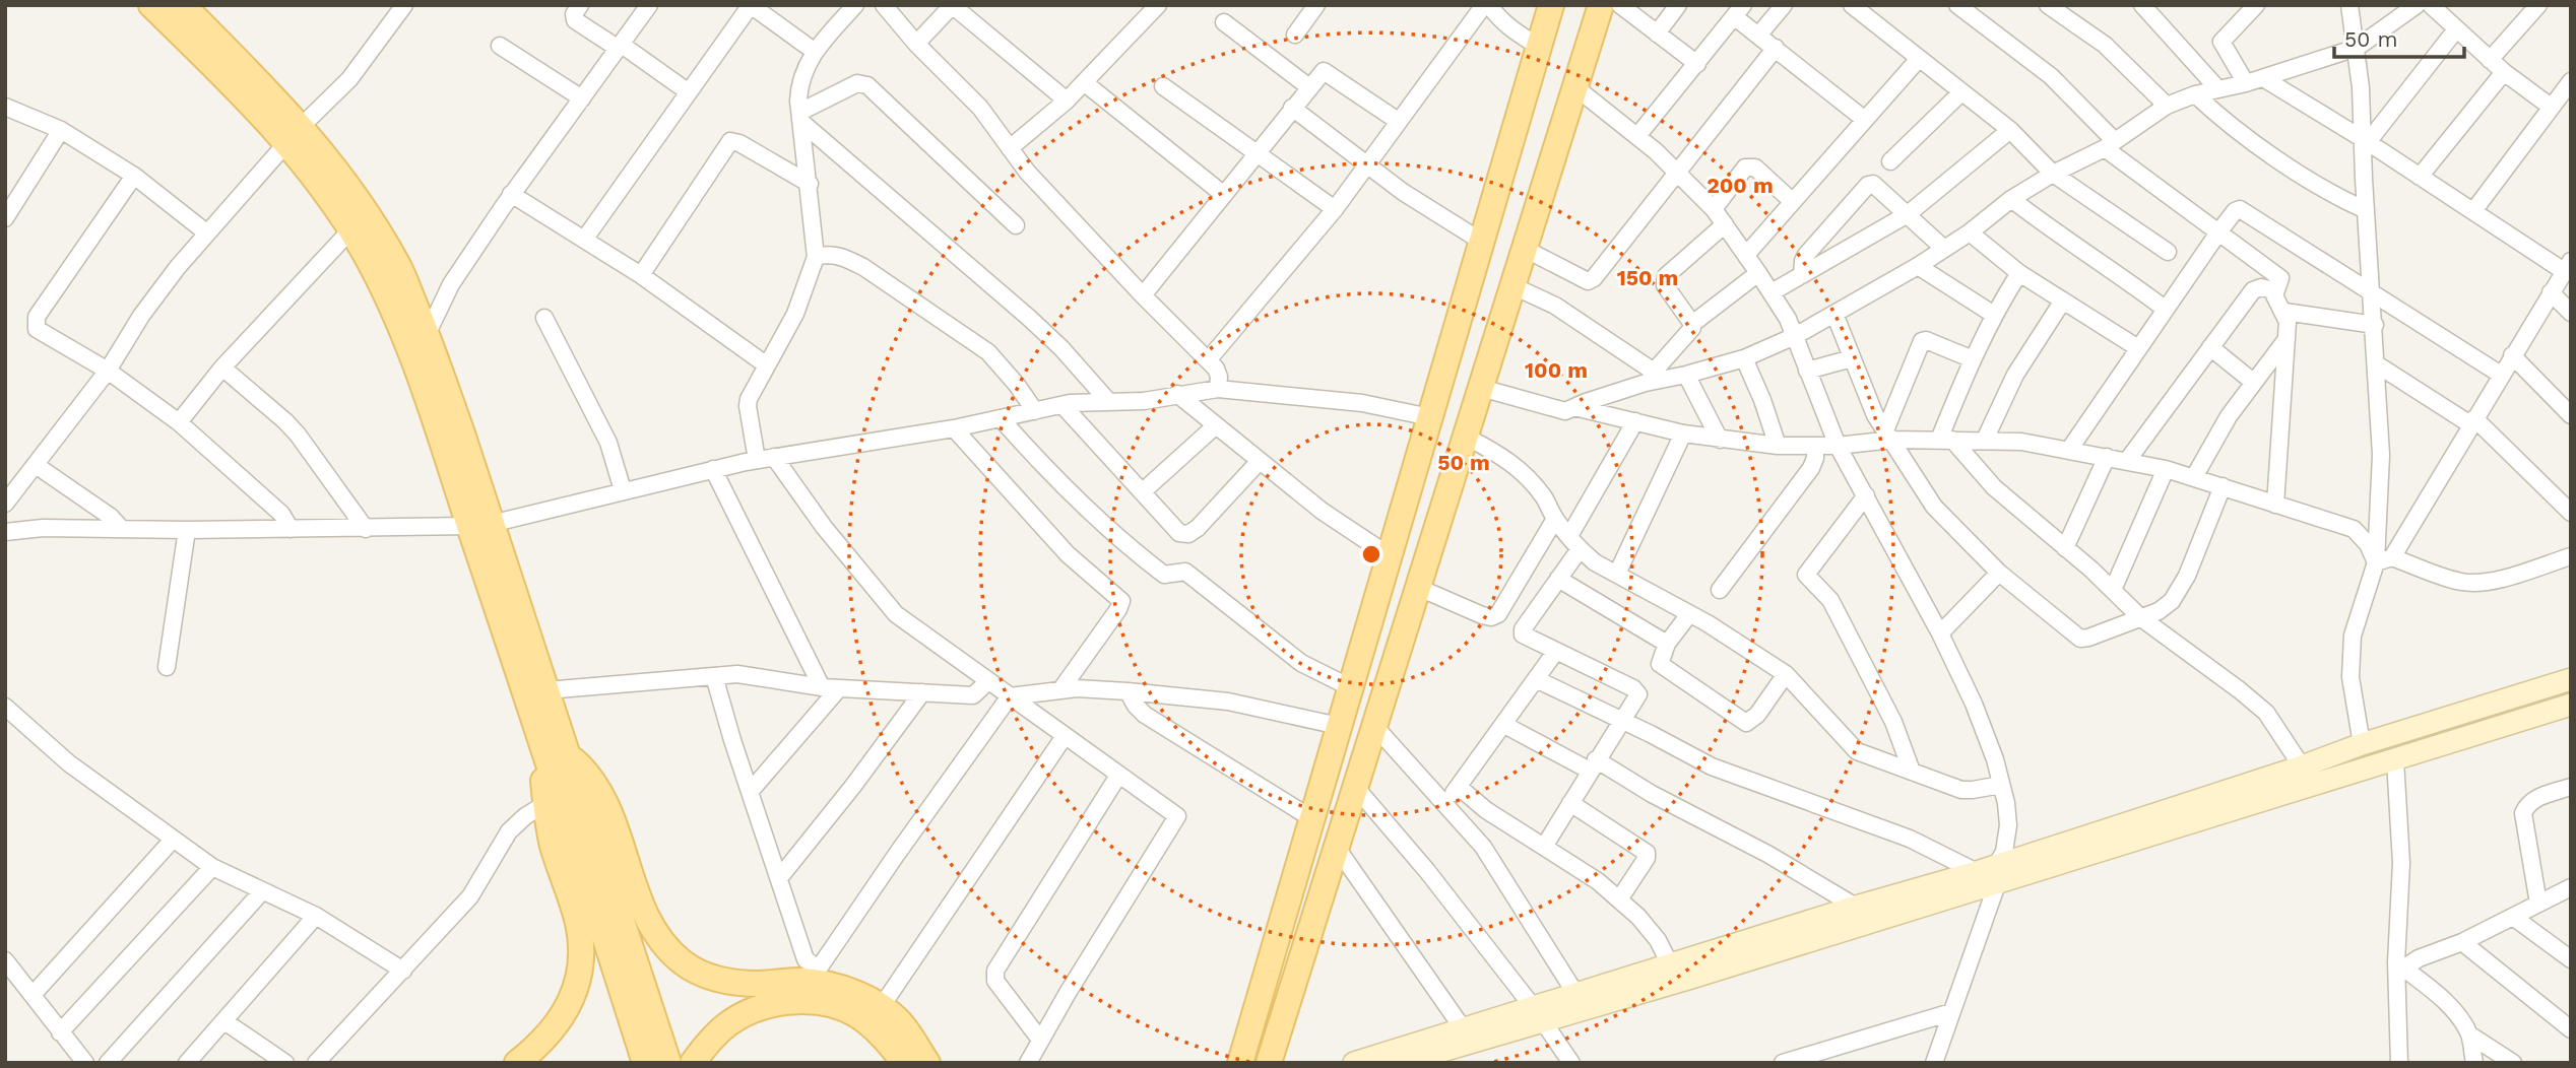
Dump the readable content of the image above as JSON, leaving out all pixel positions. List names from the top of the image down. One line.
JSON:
{"scale_bar":"50 m","rings":["200 m","150 m","100 m","50 m"]}
